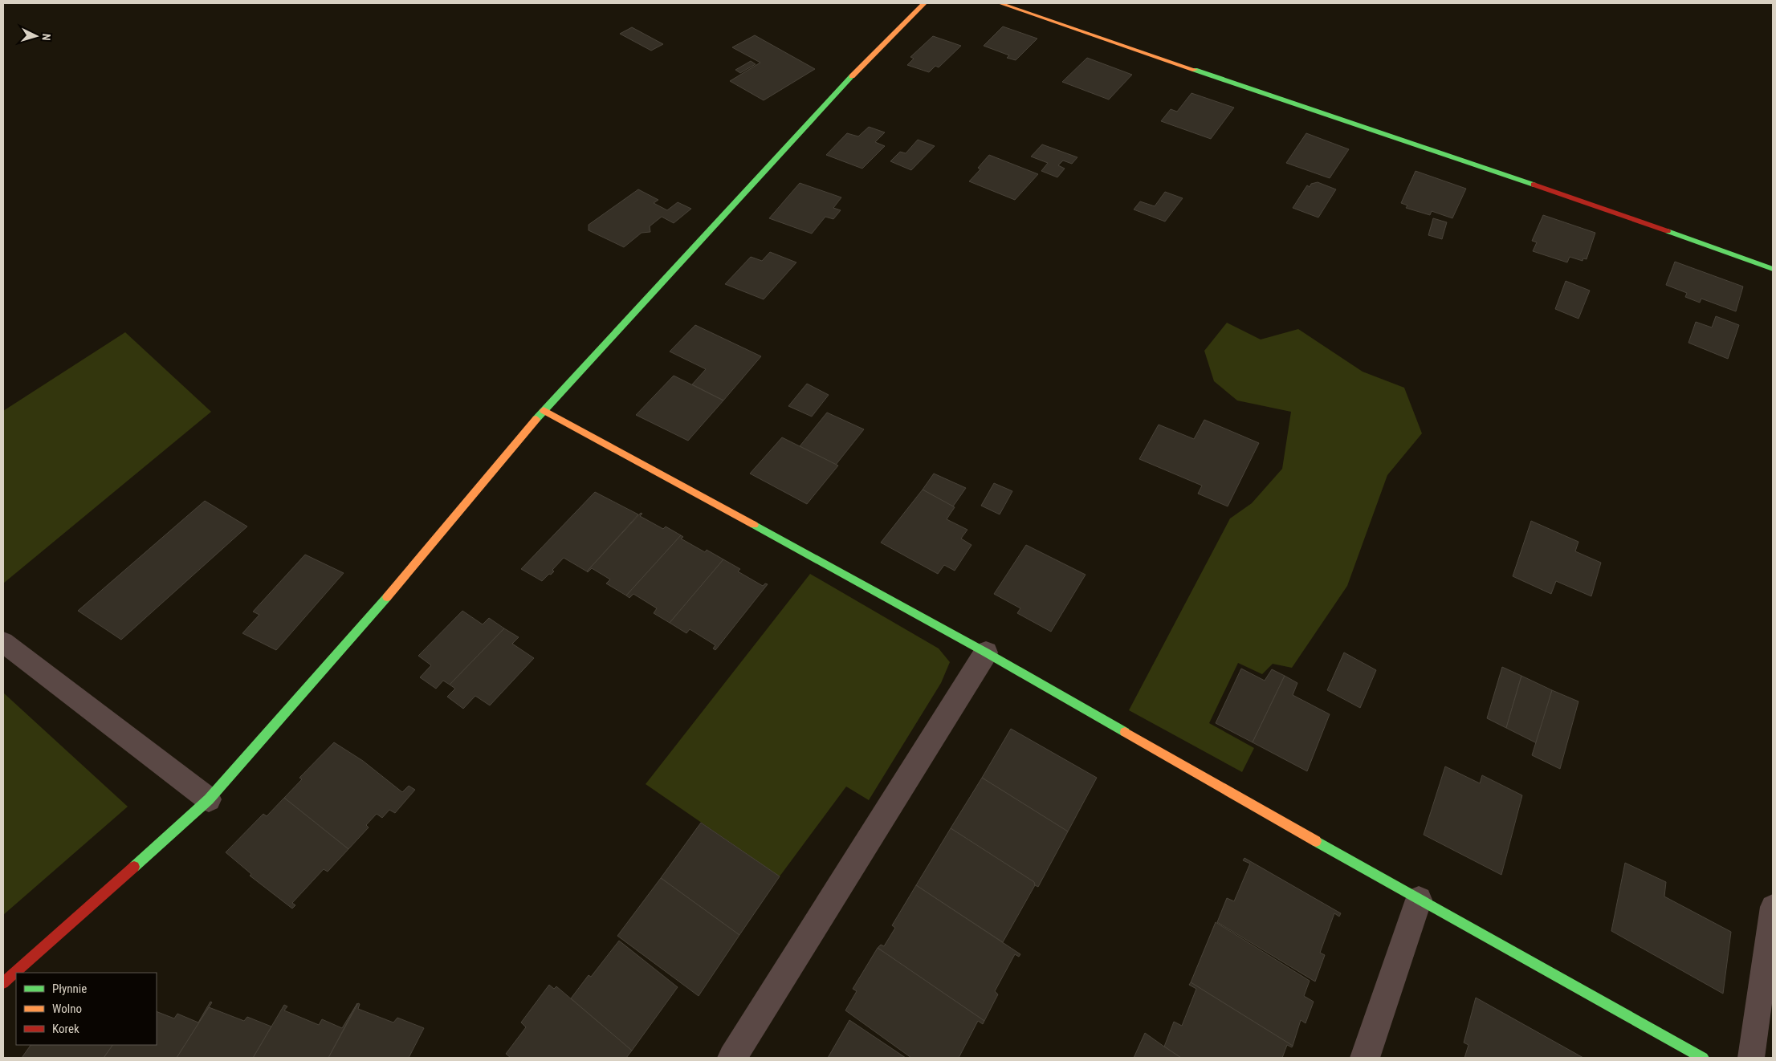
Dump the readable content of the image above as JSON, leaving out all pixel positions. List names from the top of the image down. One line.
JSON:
{"legend":["Płynnie","Wolno","Korek"],"north":"right"}
